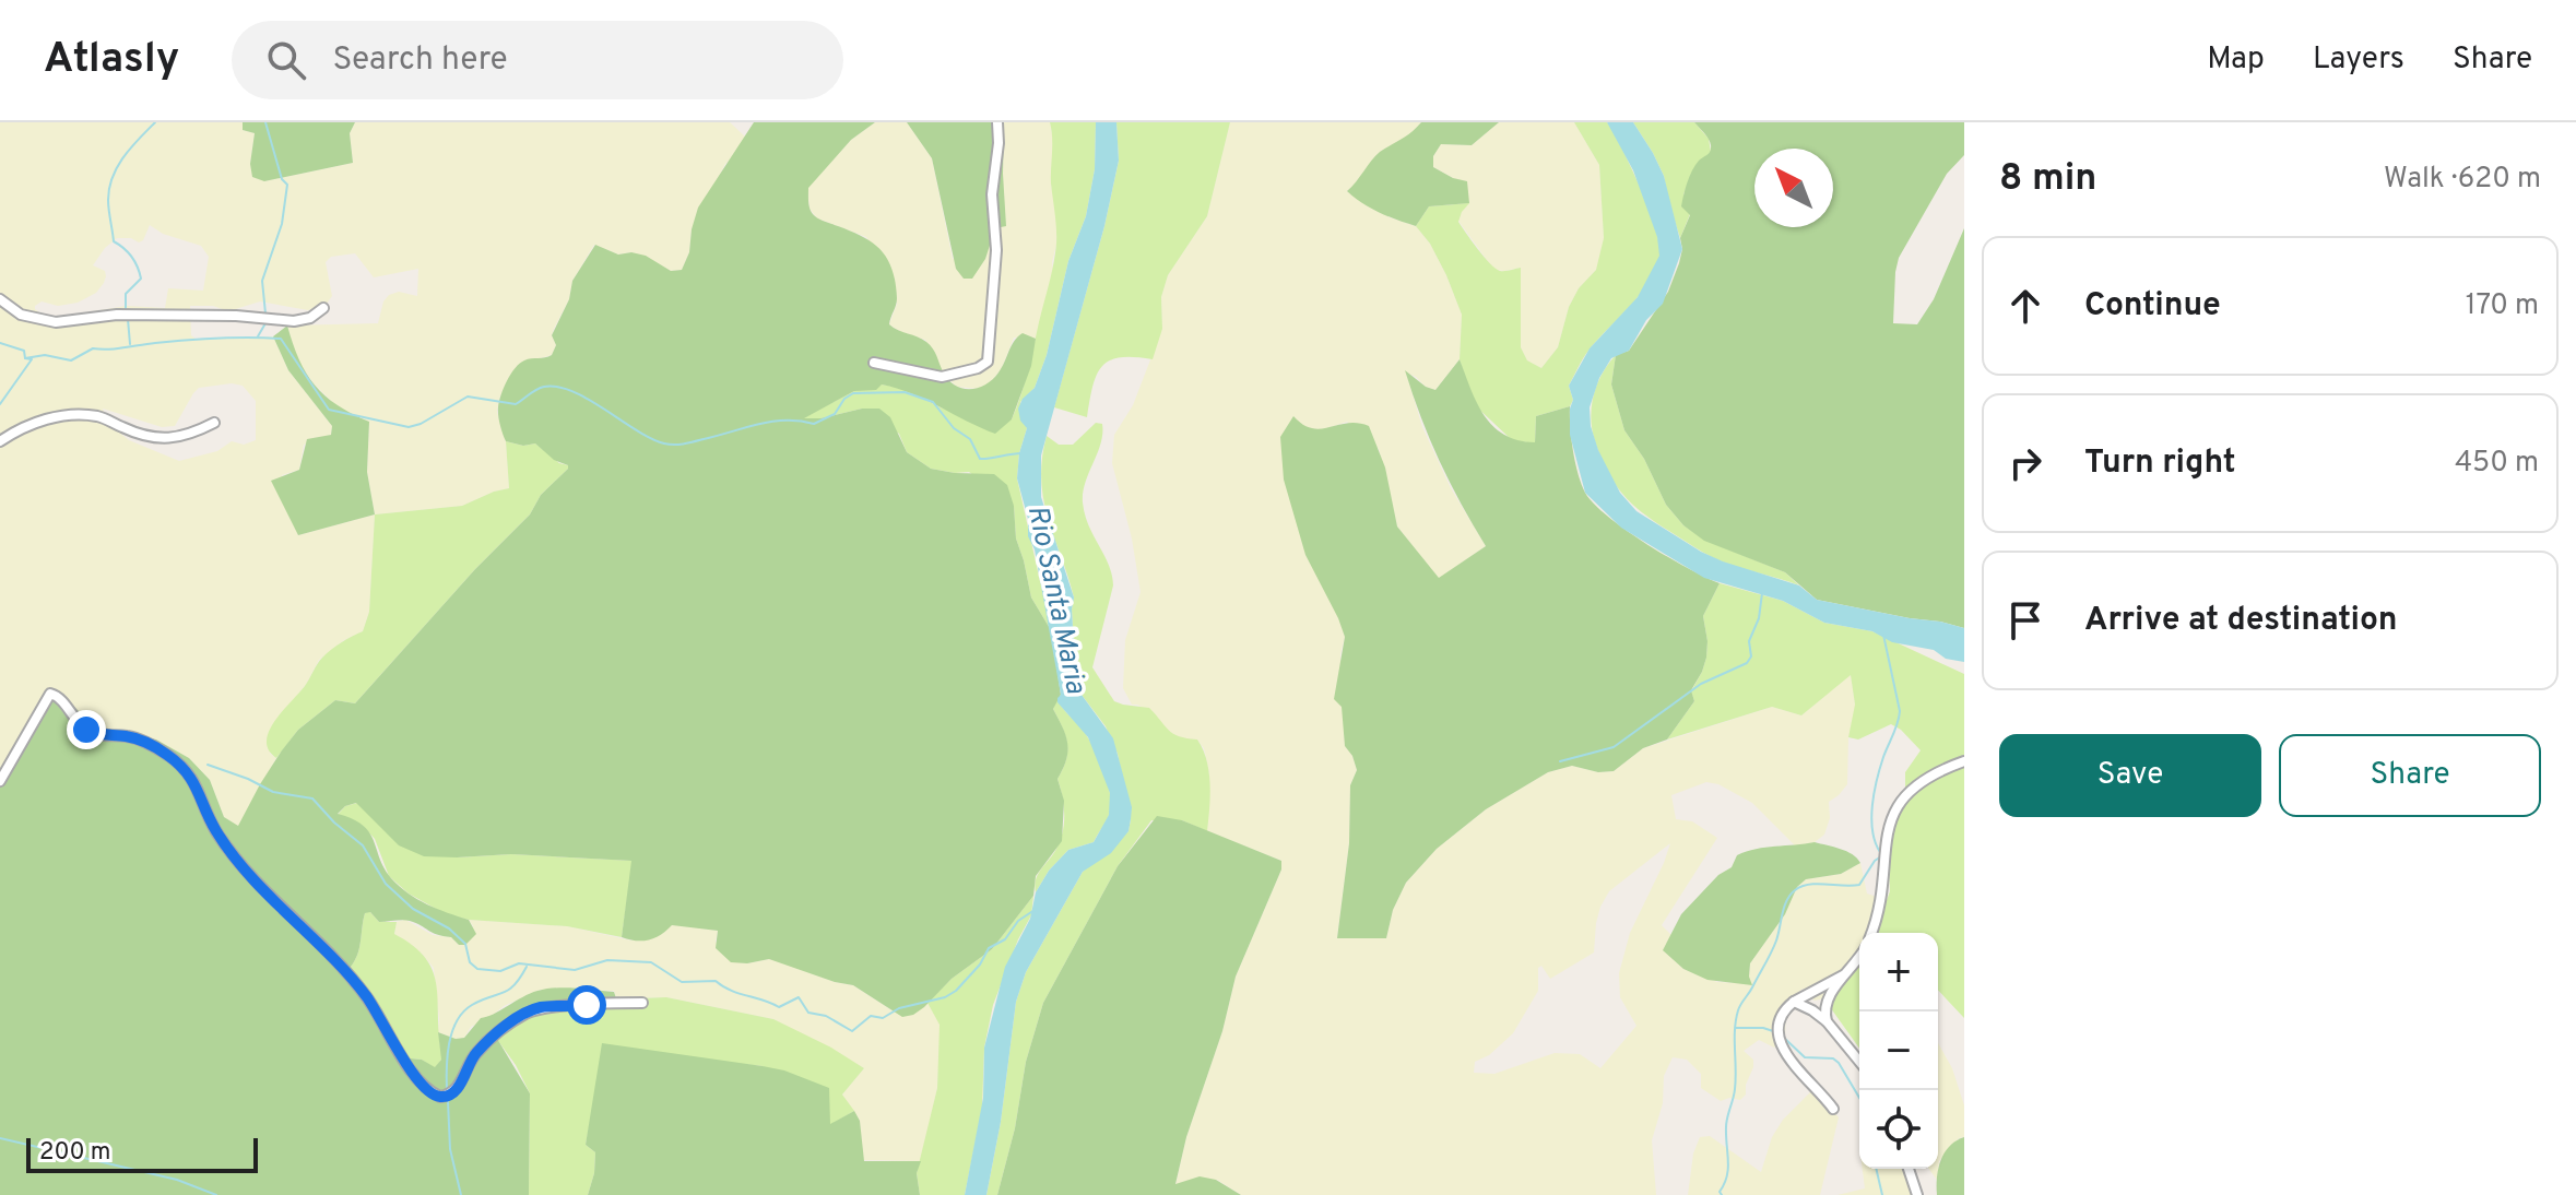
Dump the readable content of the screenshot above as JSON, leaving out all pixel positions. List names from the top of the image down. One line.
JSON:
{"water":["Rio Santa Maria"],"scale_bar":"200 m","north":"top left","page":{"header":"Atlasly","search":"Search here","nav":["Map","Layers","Share"],"heading":["8 min","Walk · 620 m"],"list":[["Continue","170 m"],["Turn right","450 m"],"Arrive at destination"],"buttons":["Save","Share"],"map_buttons":["+","−"],"scale":"200 m"}}
